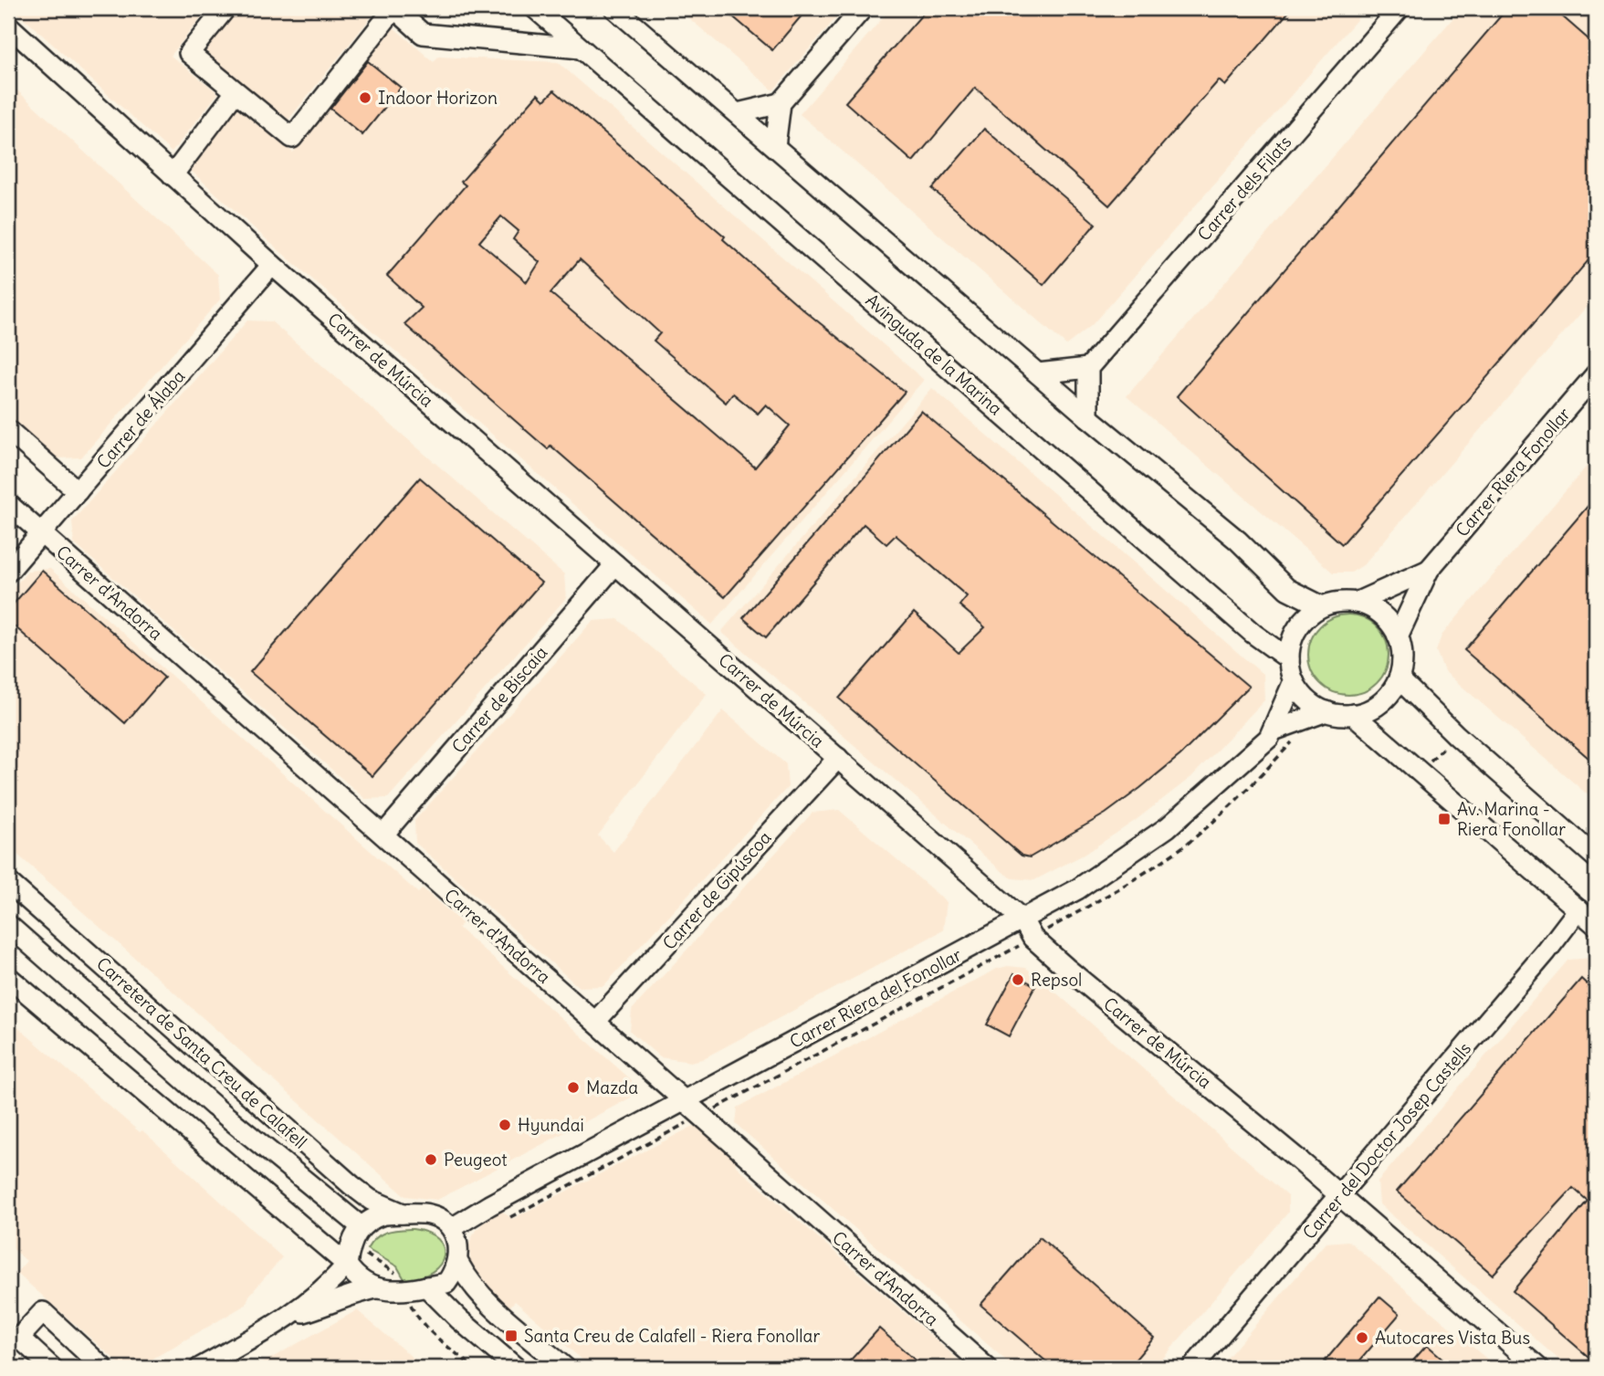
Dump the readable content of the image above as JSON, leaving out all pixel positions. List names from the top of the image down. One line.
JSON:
{"streets":{"street":["Carrer dels Filats","Avinguda de la Marina","Carrer de Múrcia","Carrer de Álaba","Carrer Riera Fonollar","Carrer d'Andorra","Carrer de Biscaia","Carrer de Gipúscoa","Carrer Riera del Fonollar","Carretera de Santa Creu de Calafell","Carrer del Doctor Josep Castells"]},"crossings":[["Avinguda de la Marina","Carrer Riera Fonollar"],["Carrer de Múrcia","Carrer de Álaba"],["Carrer de Múrcia","Carrer de Biscaia"],["Carrer de Múrcia","Carrer de Gipúscoa"],["Carrer de Múrcia","Carrer Riera del Fonollar"],["Carrer de Múrcia","Carrer del Doctor Josep Castells"],["Carrer de Álaba","Carrer d'Andorra"],["Carrer d'Andorra","Carrer de Biscaia"],["Carrer d'Andorra","Carrer de Gipúscoa"],["Carrer d'Andorra","Carrer Riera del Fonollar"],["Carrer Riera del Fonollar","Carretera de Santa Creu de Calafell"]],"places":{"other":["Indoor Horizon","Repsol","Mazda","Hyundai","Peugeot","Autocares Vista Bus"],"transit":["Av. Marina - Riera Fonollar","Santa Creu de Calafell - Riera Fonollar"]}}
